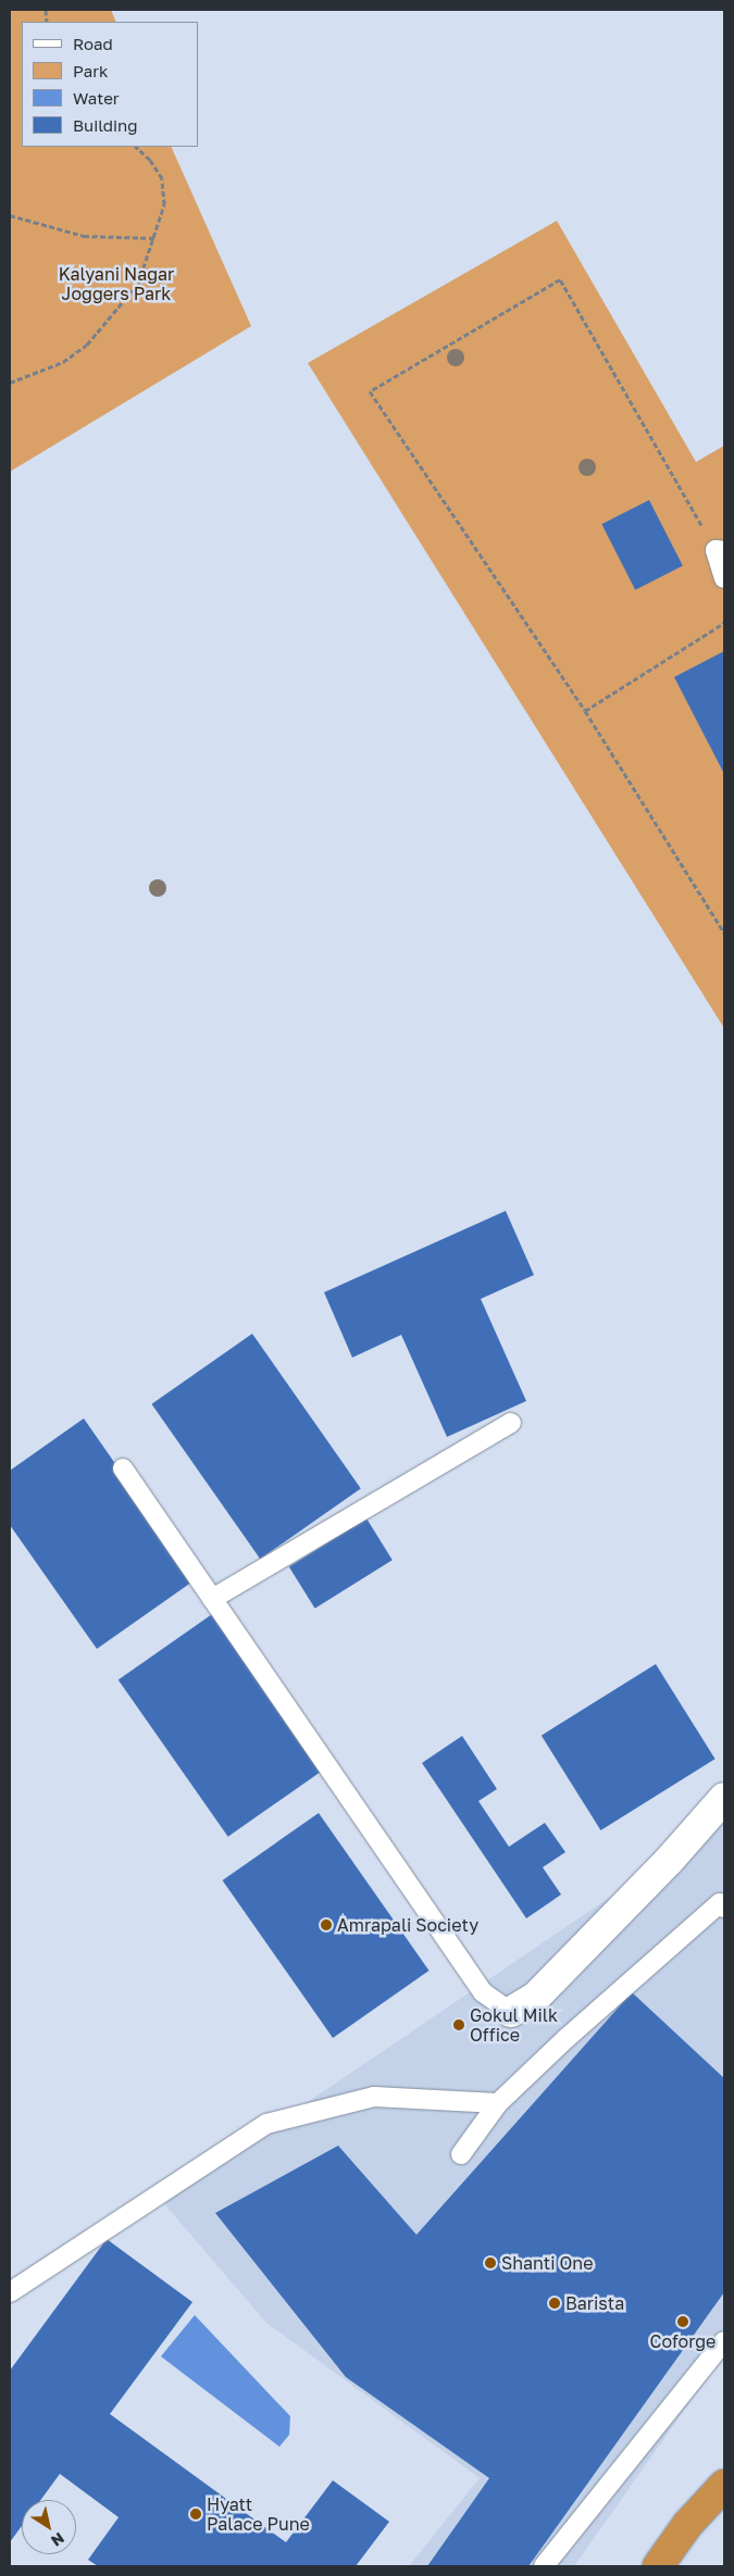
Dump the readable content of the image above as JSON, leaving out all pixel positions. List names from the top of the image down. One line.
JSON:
{"parks":["Kalyani Nagar Joggers Park"],"places":["Amrapali Society","Gokul Milk Office","Shanti One","Barista","Coforge","Hyatt Palace Pune"],"legend":["Road","Park","Water","Building"],"north":"bottom right"}
